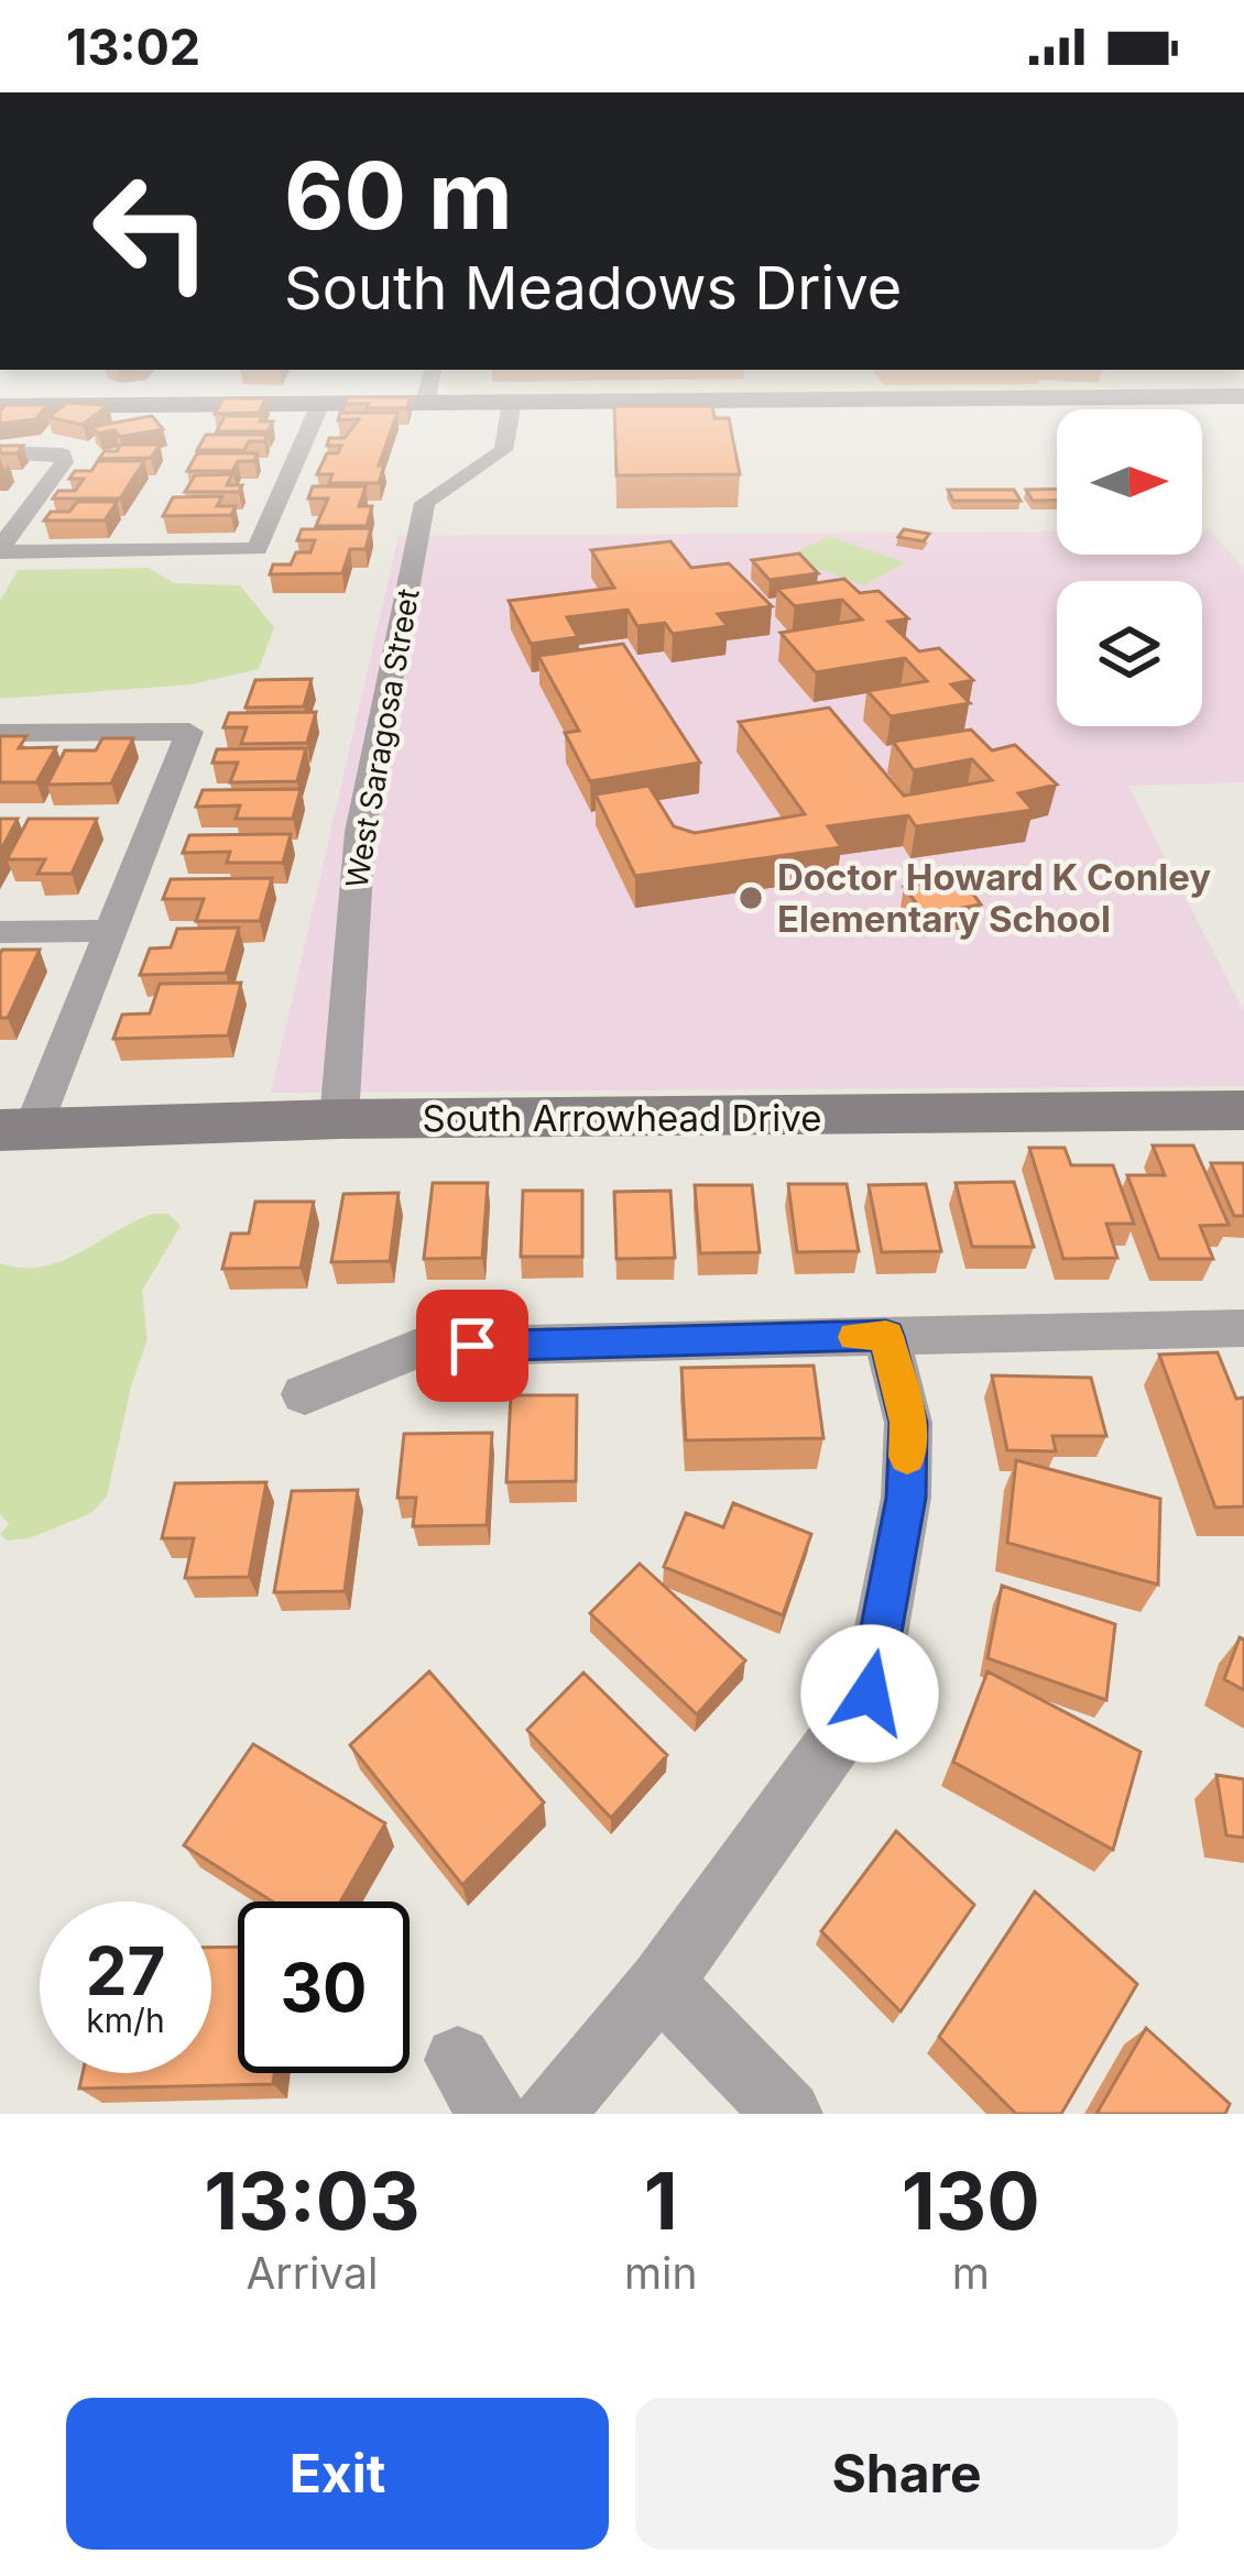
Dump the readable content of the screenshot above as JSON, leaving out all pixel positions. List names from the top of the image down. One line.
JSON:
{"streets":{"street":["West Saragosa Street","South Arrowhead Drive"]},"crossings":[["West Saragosa Street","South Arrowhead Drive"]],"places":["Doctor Howard K Conley Elementary School"],"north":"right","page":{"status":"13:02","turn":["60 m","South Meadows Drive"],"speed":"27 km/h","limit":"30","eta":["13:03","Arrival","1","min","130","m"],"buttons":["Exit","Share"]}}
